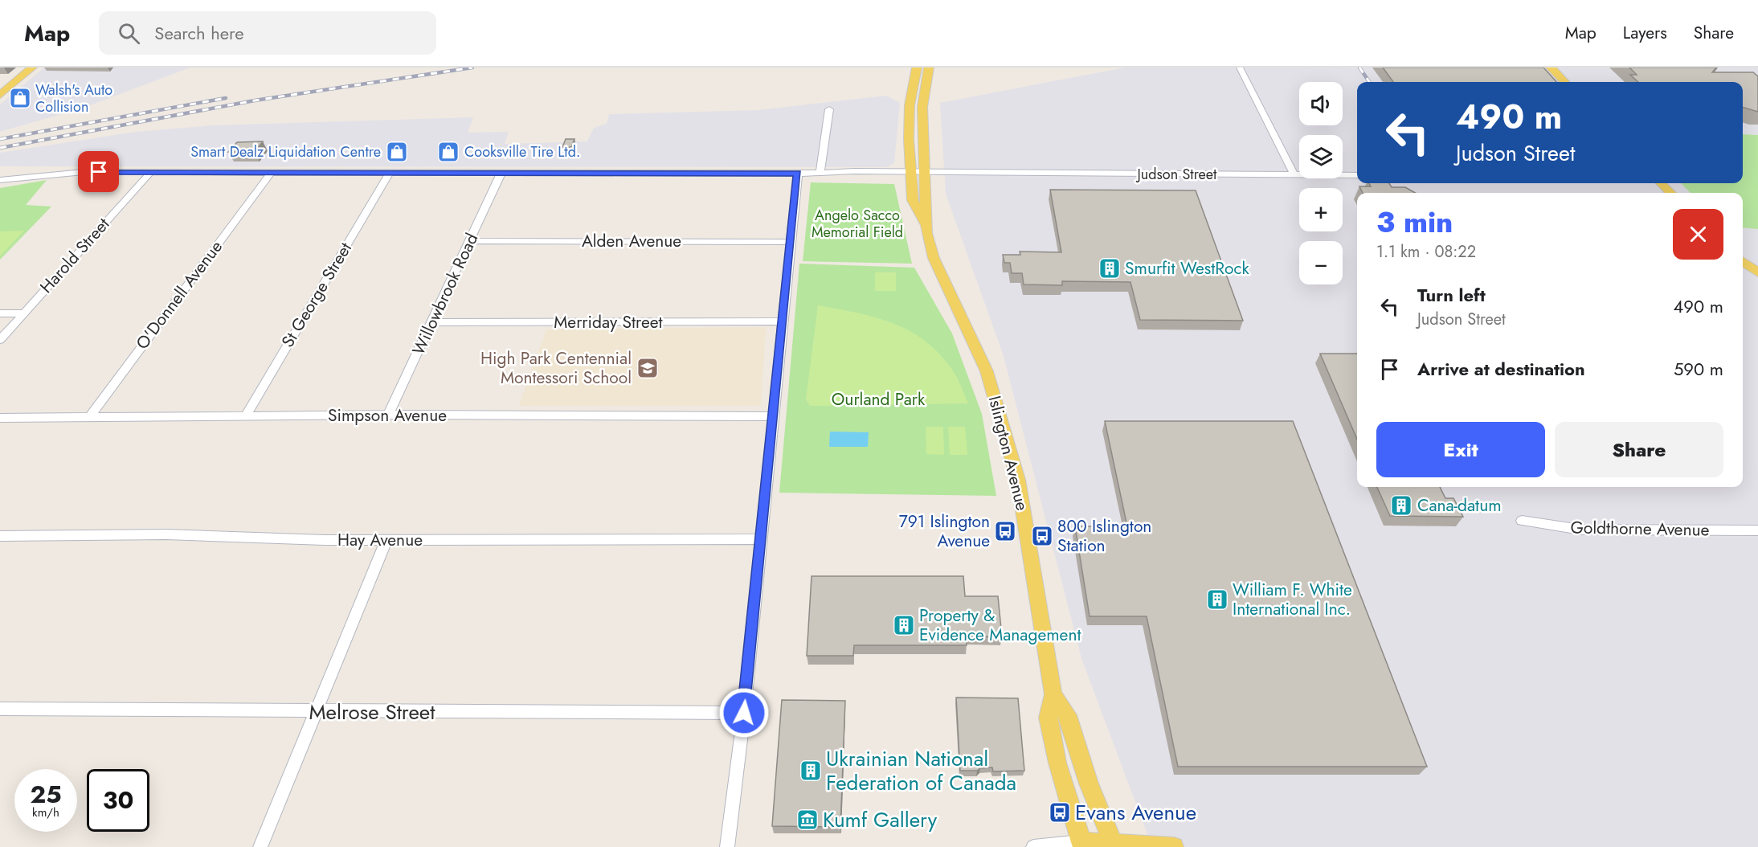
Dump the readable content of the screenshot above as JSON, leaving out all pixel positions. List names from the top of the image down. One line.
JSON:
{"streets":{"main road":["Islington Avenue"],"street":["Judson Street","Alden Avenue","Harold Street","Willowbrook Road","O'Donnell Avenue","St George Street","Merriday Street","Simpson Avenue","Goldthorne Avenue","Hay Avenue","Melrose Street"]},"crossings":[["Judson Street","Harold Street"],["Judson Street","Willowbrook Road"],["Judson Street","O'Donnell Avenue"],["Judson Street","St George Street"],["Judson Street","Islington Avenue"],["Alden Avenue","Willowbrook Road"],["Willowbrook Road","Merriday Street"],["Willowbrook Road","Simpson Avenue"],["O'Donnell Avenue","Simpson Avenue"],["St George Street","Simpson Avenue"]],"parks":["Angelo Sacco Memorial Field","Ourland Park"],"places":{"shop":["Walsh's Auto Collision","Smart Dealz Liquidation Centre","Cooksville Tire Ltd."],"building":["Smurfit WestRock","Cana-datum","William F. White International Inc.","Property & Evidence Management","Ukrainian National Federation of Canada"],"school or university":["High Park Centennial Montessori School"],"bus stop":["791 Islington Avenue","800 Islington Station","Evans Avenue"],"museum":["Kumf Gallery"]},"page":{"header":"Map","search":"Search here","nav":["Map","Layers","Share"],"map_buttons":["+","−"],"turn":["490 m","Judson Street"],"heading":["3 min","1.1 km · 08:22"],"list":[{"name":"Turn left","note":"Judson Street","value":"490 m"},{"name":"Arrive at destination","value":"590 m"}],"buttons":["Exit","Share"],"speed":"25 km/h","limit":"30"}}
